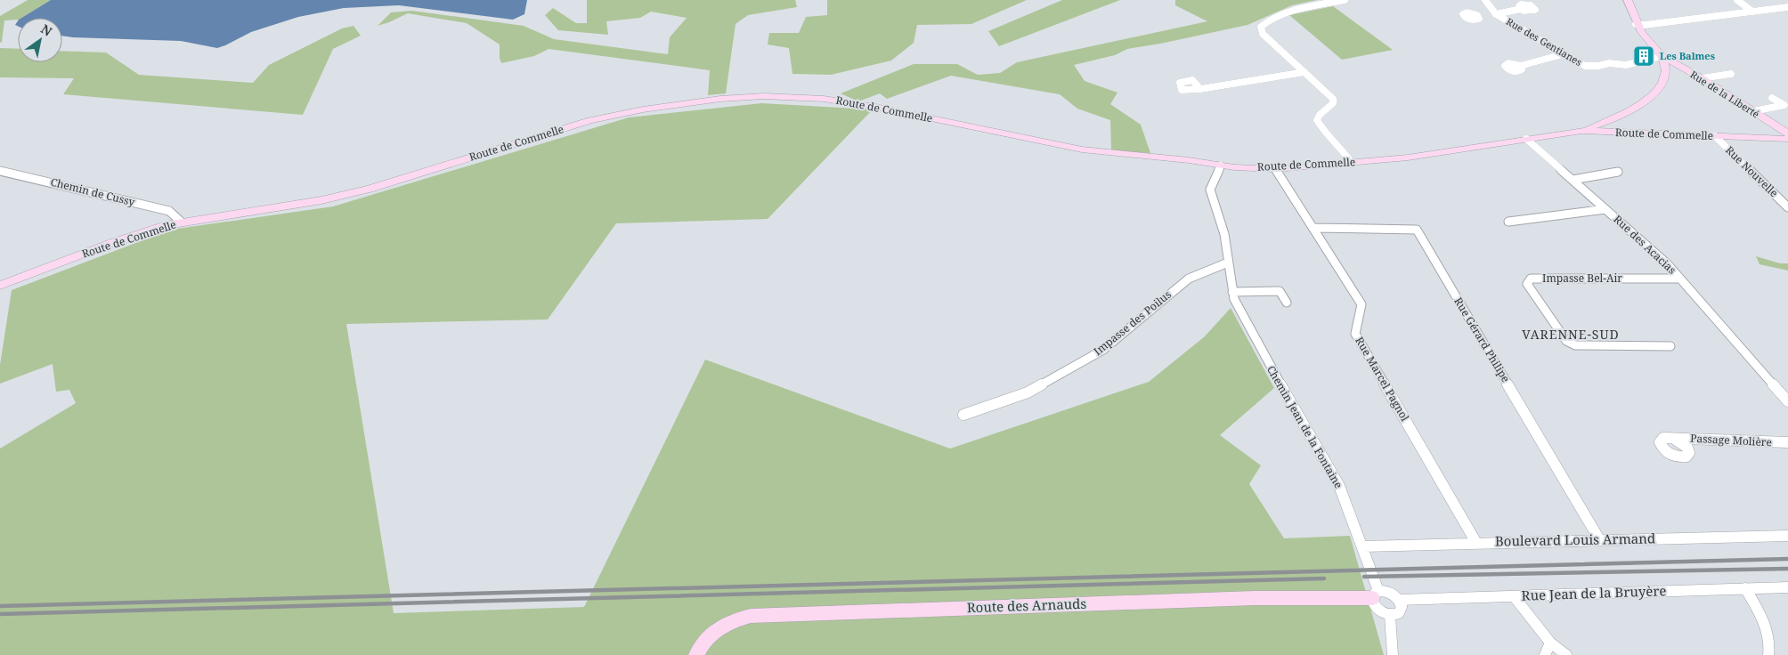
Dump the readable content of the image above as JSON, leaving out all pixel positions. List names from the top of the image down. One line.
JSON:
{"streets":{"street":["Rue des Gentianes","Rue de la Liberté","Route de Commelle","Rue Nouvelle","Chemin de Cussy","Rue des Acacias","Impasse Bel-Air","Impasse des Poilus","Rue Gérard Philipe","Rue Marcel Pagnol","Chemin Jean de la Fontaine","Passage Molière","Boulevard Louis Armand","Rue Jean de la Bruyère","Route des Arnauds"]},"crossings":[["Rue des Gentianes","Rue de la Liberté"],["Route de Commelle","Rue Nouvelle"],["Route de Commelle","Chemin de Cussy"],["Route de Commelle","Rue des Acacias"],["Route de Commelle","Rue Marcel Pagnol"],["Route de Commelle","Chemin Jean de la Fontaine"],["Rue des Acacias","Impasse Bel-Air"],["Impasse des Poilus","Chemin Jean de la Fontaine"],["Rue Gérard Philipe","Rue Marcel Pagnol"],["Rue Gérard Philipe","Boulevard Louis Armand"],["Rue Marcel Pagnol","Boulevard Louis Armand"],["Chemin Jean de la Fontaine","Boulevard Louis Armand"],["Chemin Jean de la Fontaine","Rue Jean de la Bruyère"],["Chemin Jean de la Fontaine","Route des Arnauds"],["Rue Jean de la Bruyère","Route des Arnauds"]],"districts":["VARENNE-SUD"],"places":{"building":["Les Balmes"]},"north":"top right"}
